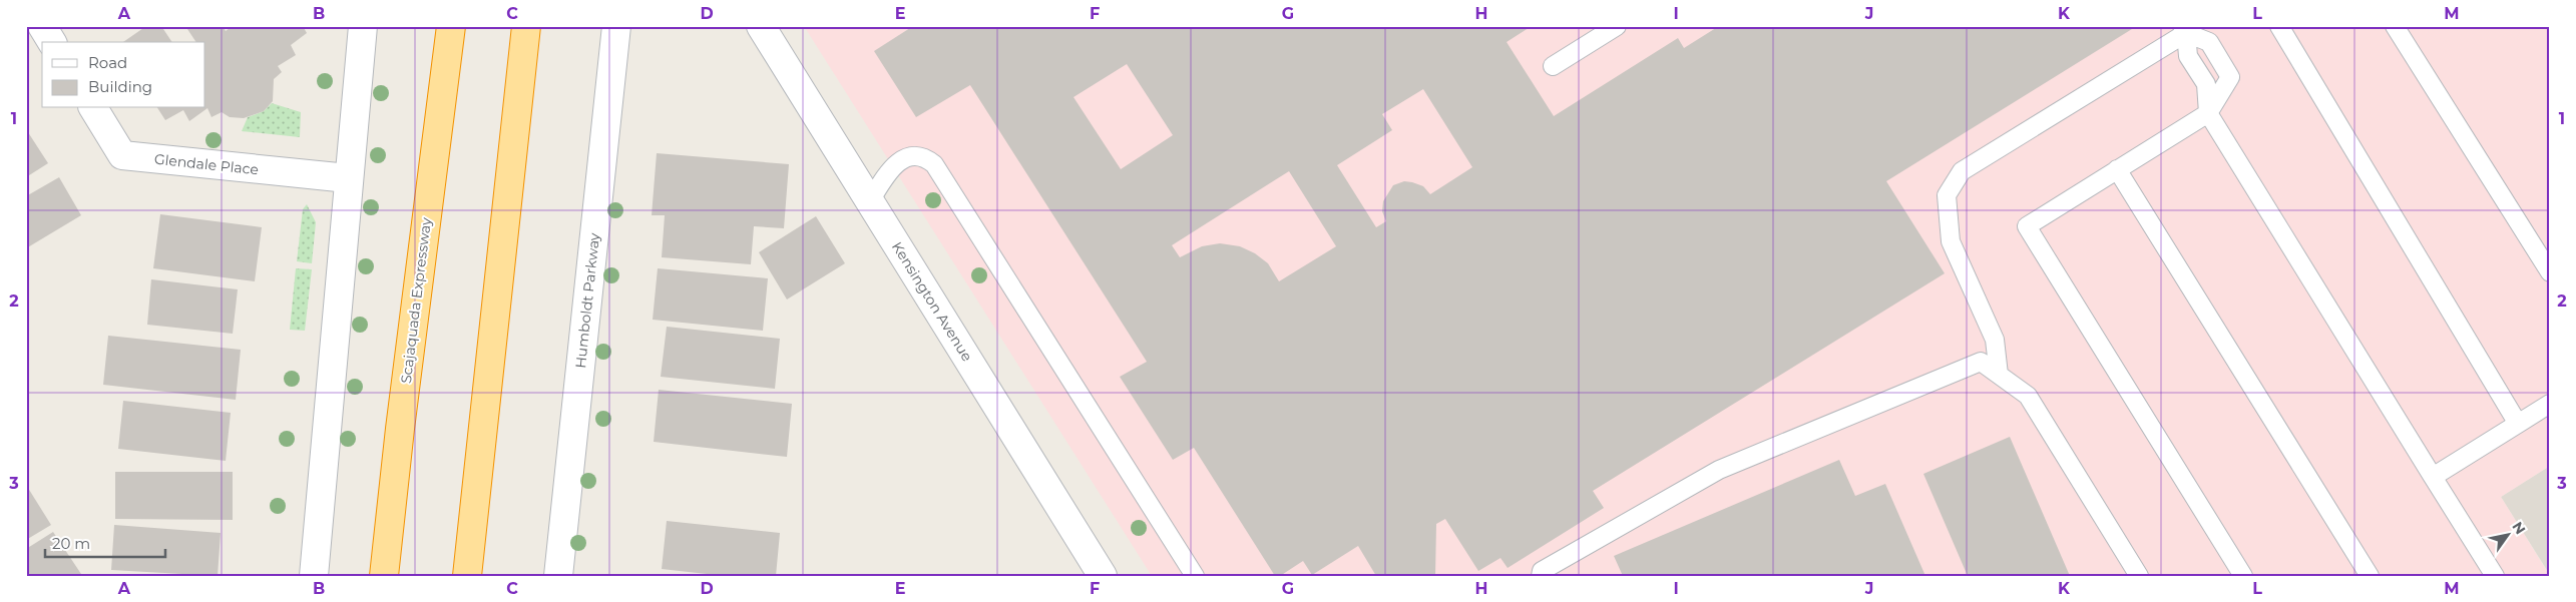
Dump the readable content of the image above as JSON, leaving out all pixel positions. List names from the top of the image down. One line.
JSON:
{"streets":{"highway":["Scajaquada Expressway"],"street":["Glendale Place","Humboldt Parkway","Kensington Avenue"]},"legend":["Road","Building"],"scale_bar":"20 m","north":"top right","grid":{"columns":["A","B","C","D","E","F","G","H","I","J","K","L","M"],"rows":["1","2","3"]}}
